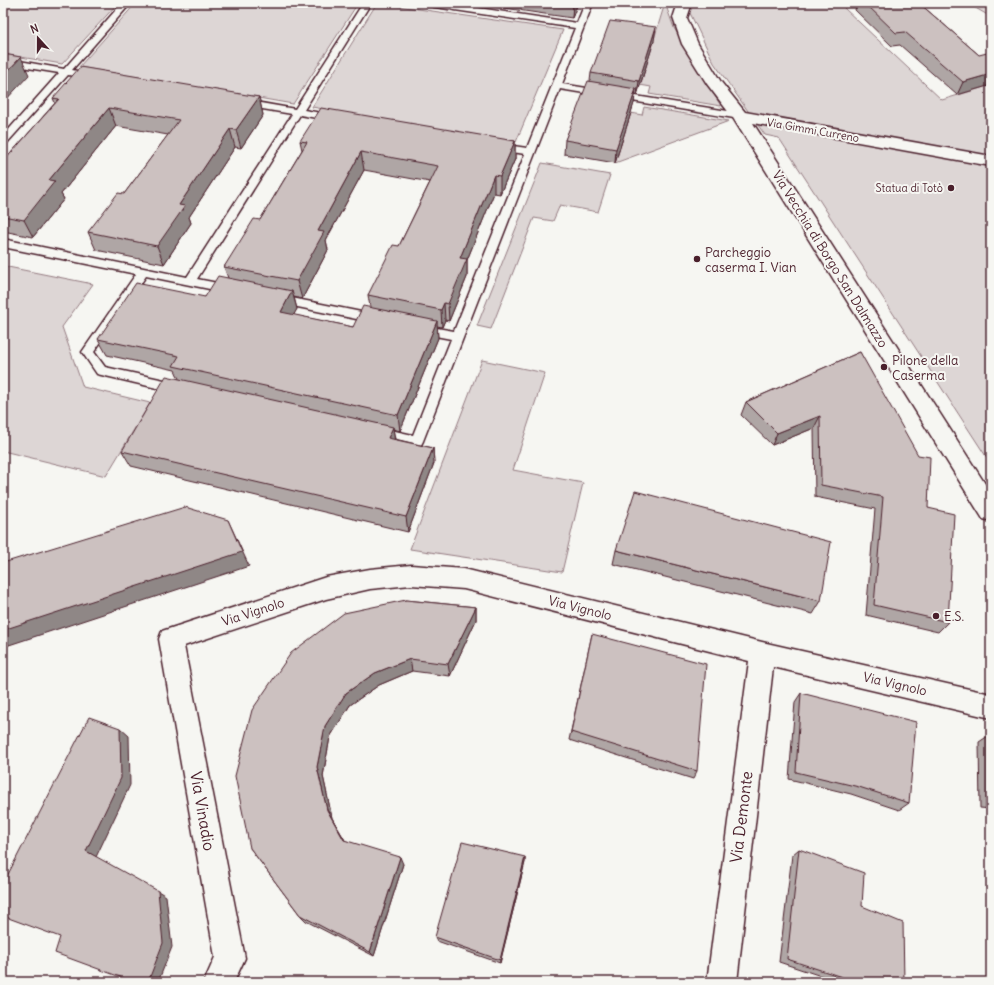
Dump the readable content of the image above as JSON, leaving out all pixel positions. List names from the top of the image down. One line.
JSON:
{"streets":{"street":["Via Gimmi Curreno","Via Vecchia di Borgo San Dalmazzo","Via Vignolo","Via Vinadio","Via Demonte"]},"crossings":[["Via Gimmi Curreno","Via Vecchia di Borgo San Dalmazzo"],["Via Vignolo","Via Vinadio"],["Via Vignolo","Via Demonte"]],"places":["Statua di Totò","Parcheggio caserma I. Vian","Pilone della Caserma","E.S."],"north":"top"}
